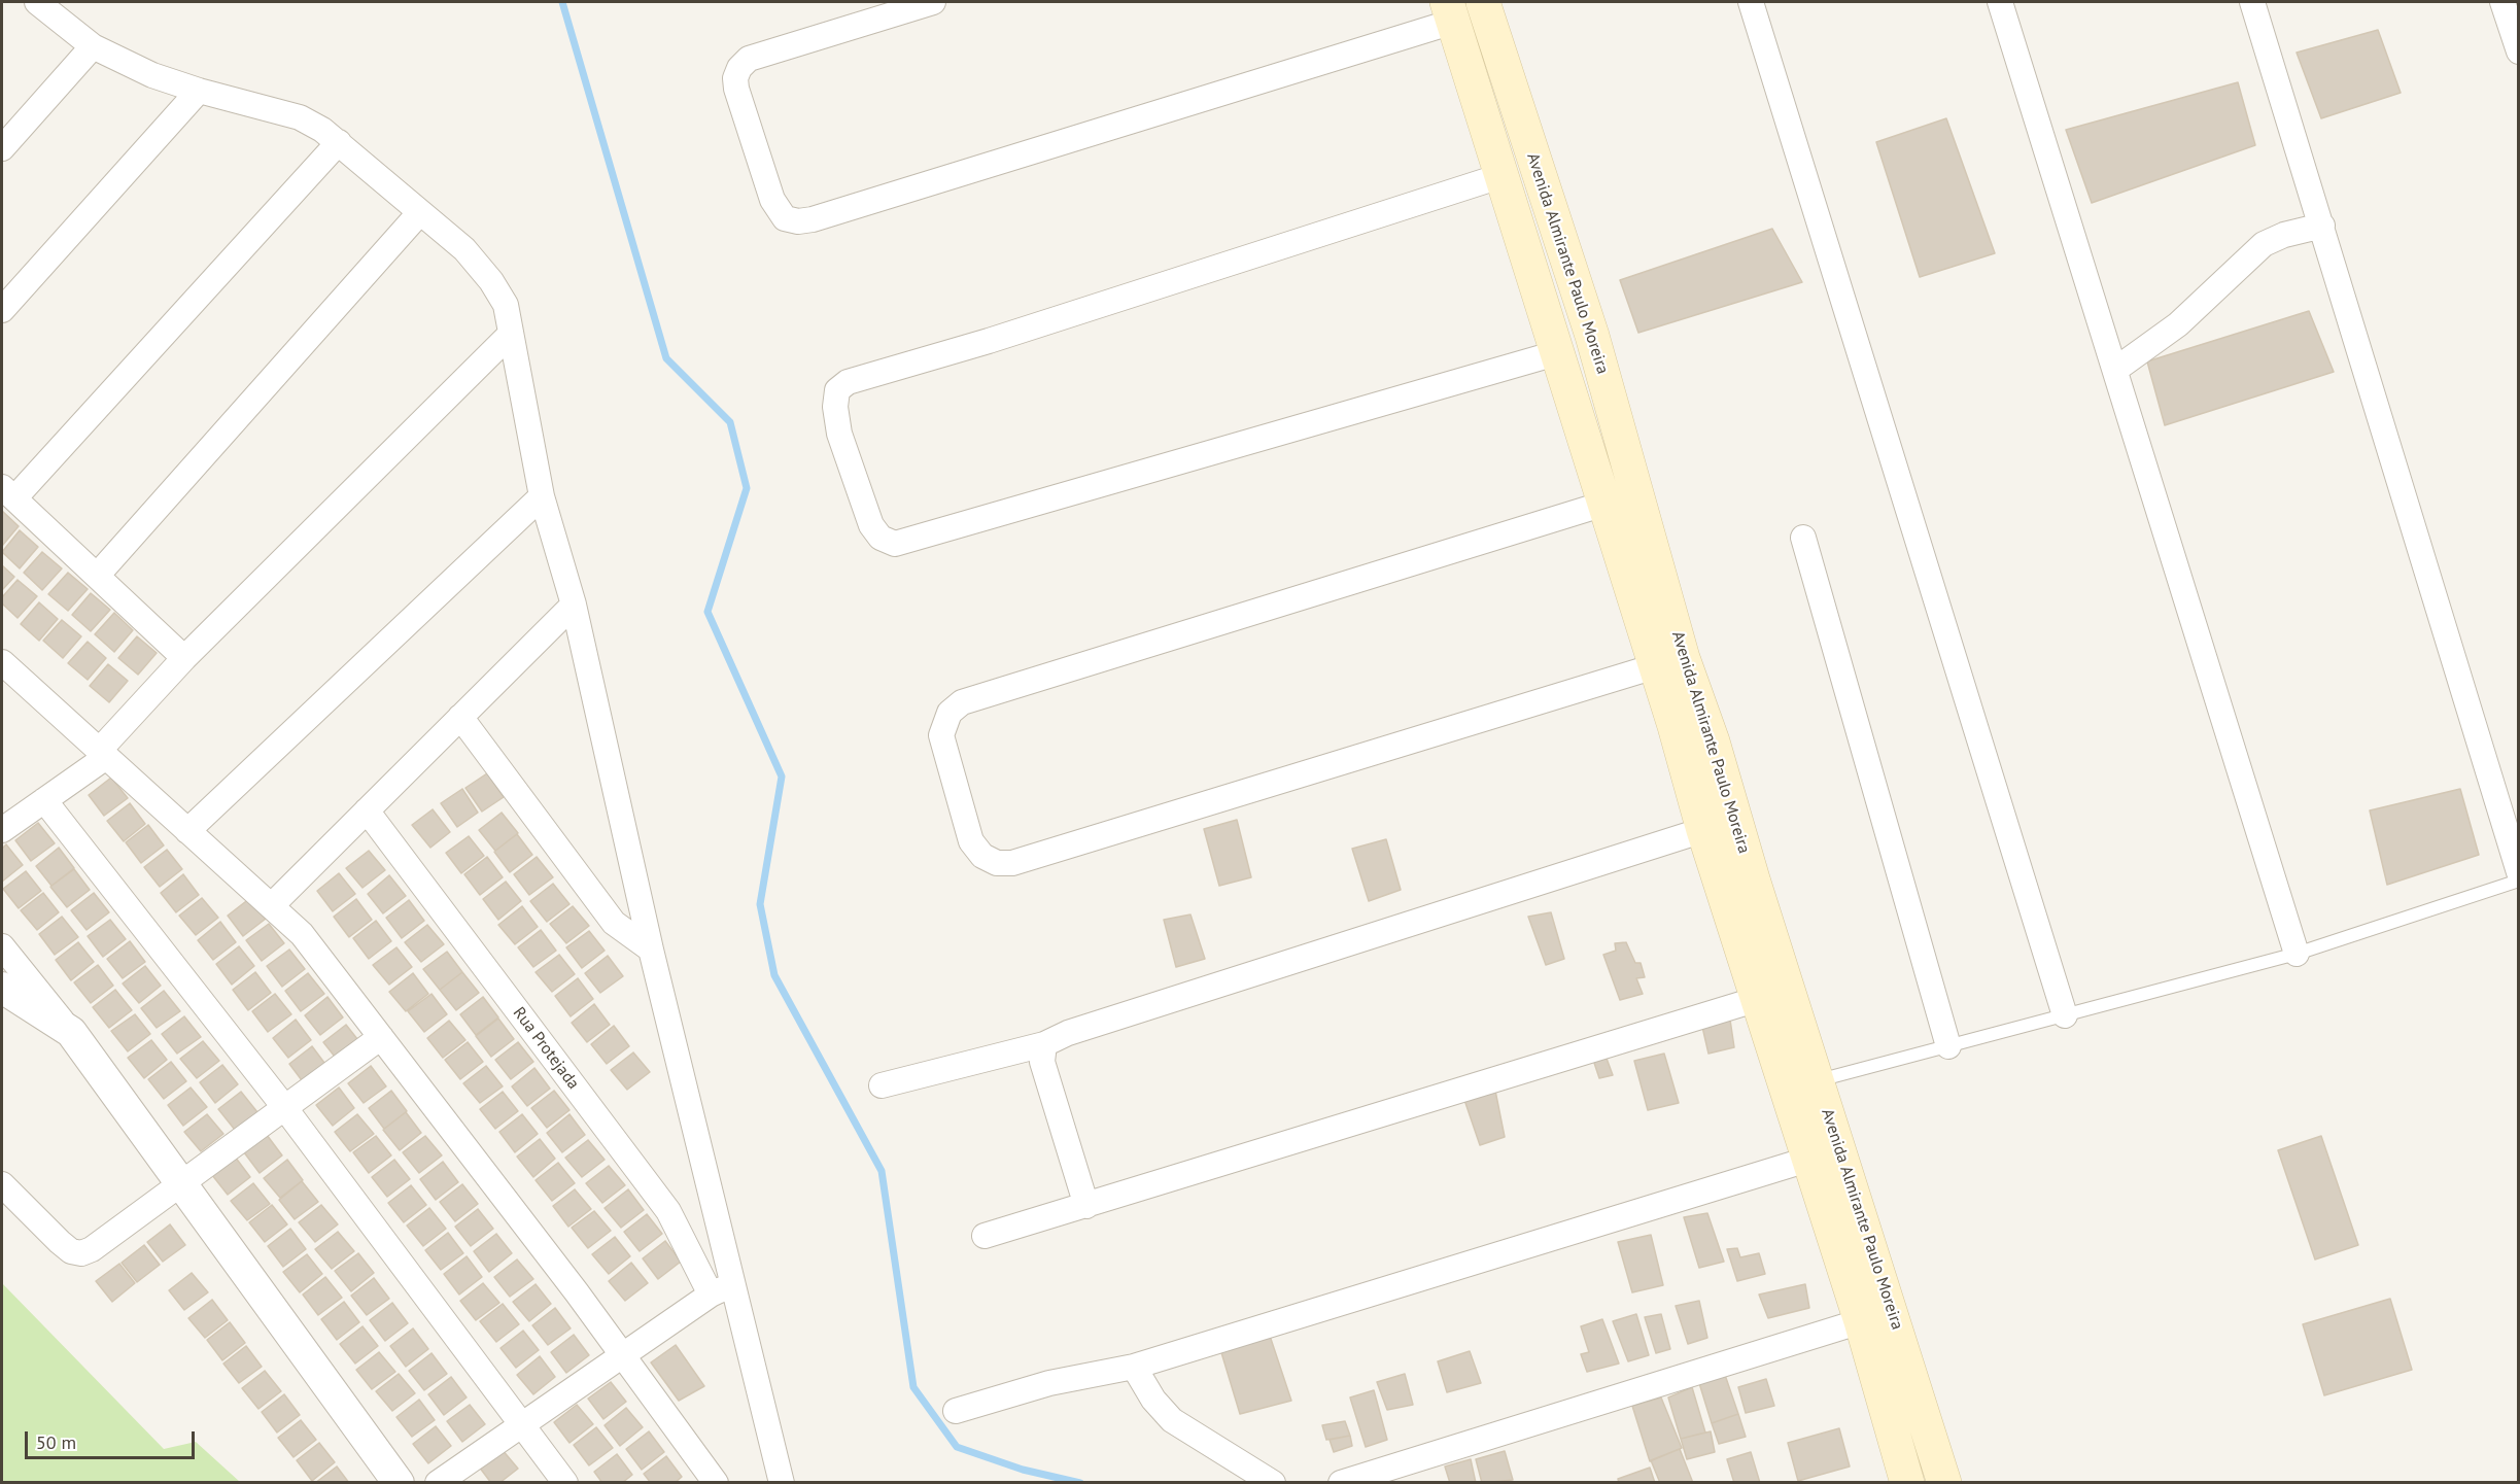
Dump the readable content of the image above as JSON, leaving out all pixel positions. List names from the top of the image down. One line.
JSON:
{"streets":{"main road":["Avenida Almirante Paulo Moreira"],"street":["Rua Protejada"]},"scale_bar":"50 m"}
